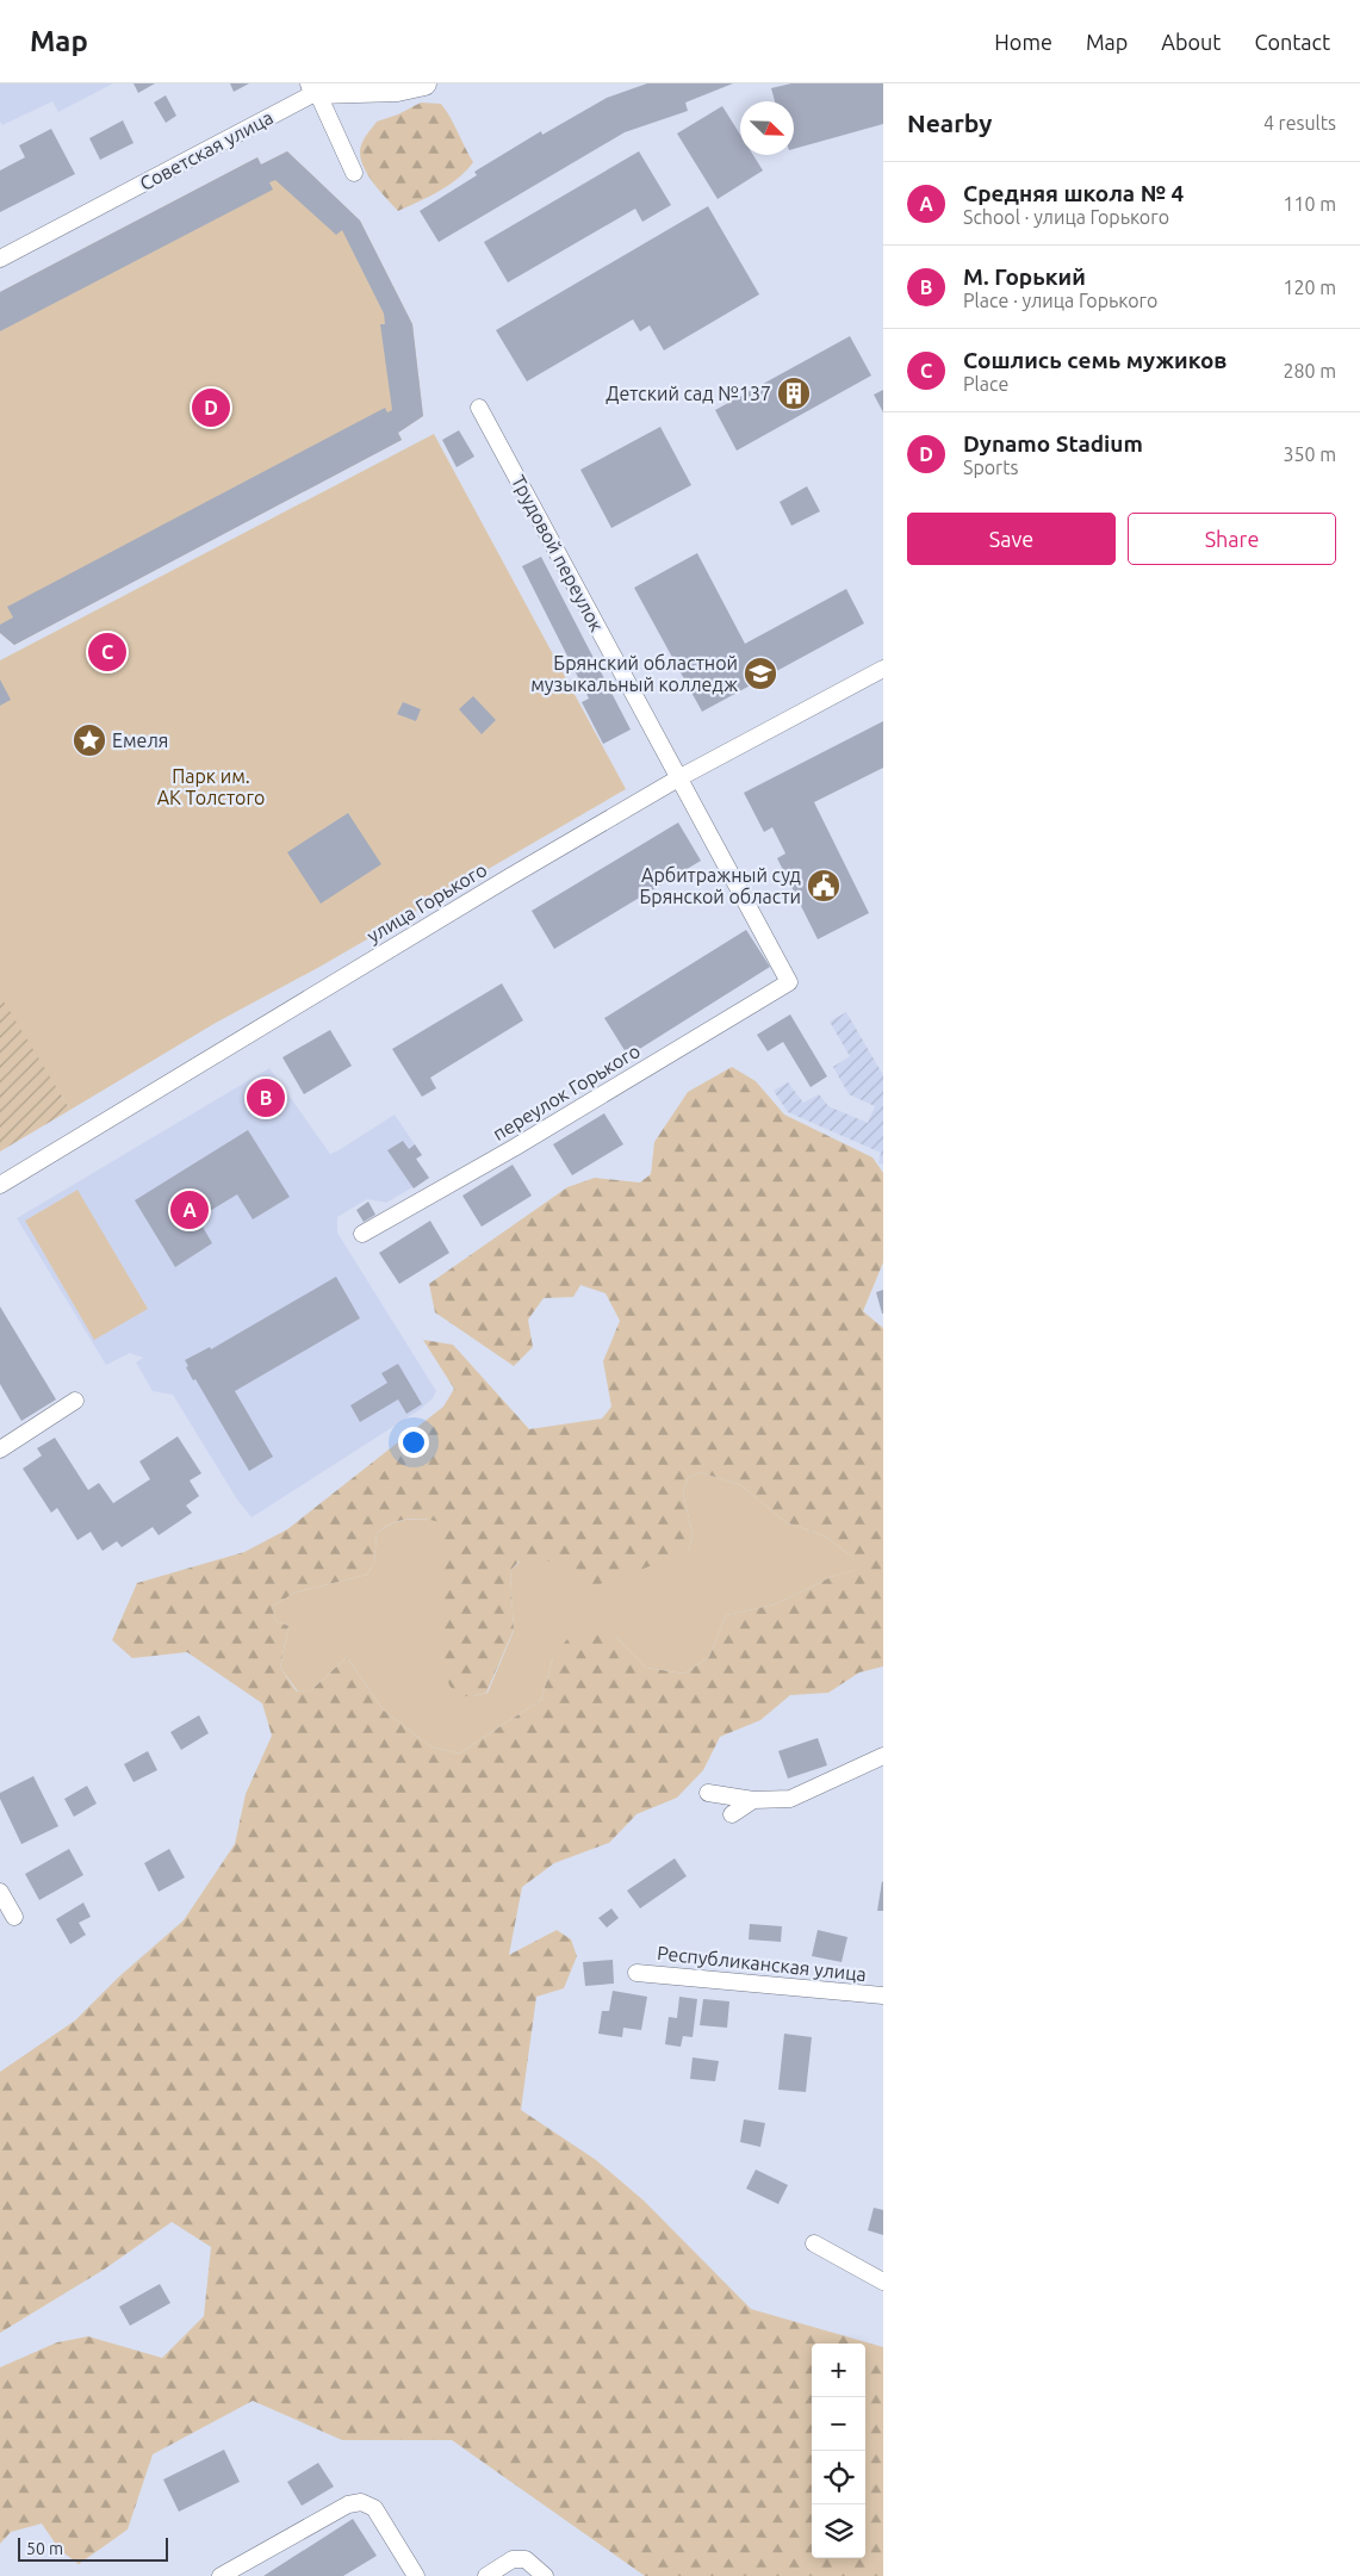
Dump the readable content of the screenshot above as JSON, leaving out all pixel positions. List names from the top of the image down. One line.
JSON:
{"streets":{"main road":["Советская улица"],"street":["Трудовой переулок","улица Горького","переулок Горького","Республиканская улица"]},"crossings":[["Трудовой переулок","улица Горького"],["Трудовой переулок","переулок Горького"]],"parks":["Парк им. АК Толстого"],"places":{"building":["Детский сад №137"],"school or university":["Брянский областной музыкальный колледж"],"place":["Емеля"],"public building":["Арбитражный суд Брянской области"]},"scale_bar":"50 m","north":"bottom right","page":{"header":"Map","nav":["Home","Map","About","Contact"],"heading":["Nearby","4 results"],"list":[{"mark":"A","name":"Средняя школа № 4","note":"School · улица Горького","value":"110 m"},{"mark":"B","name":"М. Горький","note":"Place · улица Горького","value":"120 m"},{"mark":"C","name":"Сошлись семь мужиков","note":"Place","value":"280 m"},{"mark":"D","name":"Dynamo Stadium","note":"Sports","value":"350 m"}],"pins":["D","C","B","A"],"buttons":["Save","Share"],"map_buttons":["+","−"],"scale":"50 m"}}
